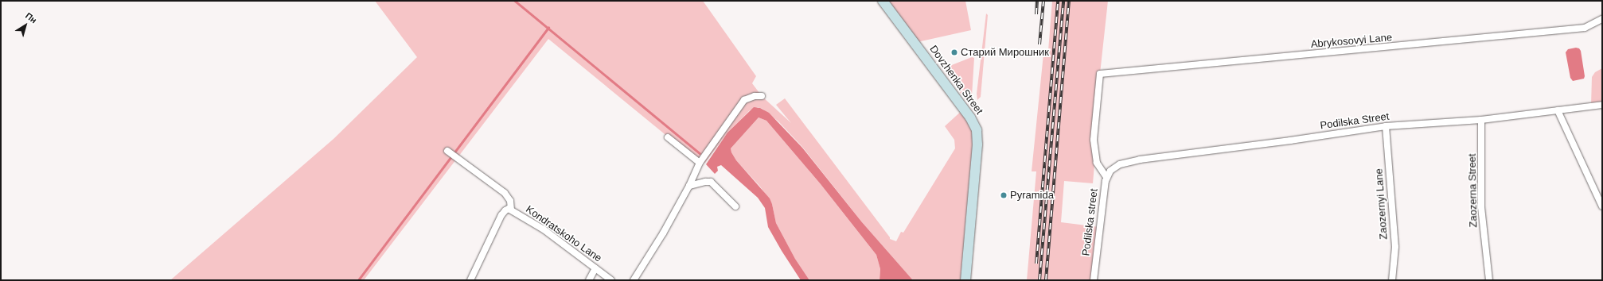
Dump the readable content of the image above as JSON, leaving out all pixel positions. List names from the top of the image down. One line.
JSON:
{"streets":{"main road":["Dovzhenka Street"],"street":["Abrykosovyi Lane","Podilska Street","Zaozerna Street","Zaozernyi Lane","Podilska street","Kondratskoho Lane"]},"crossings":[["Abrykosovyi Lane","Podilska street"],["Podilska Street","Zaozerna Street"],["Podilska Street","Zaozernyi Lane"],["Podilska Street","Podilska street"],["Zaozernyi Lane","Podilska street"]],"places":["Старий Мирошник","Pyramida"],"north":"top right"}
